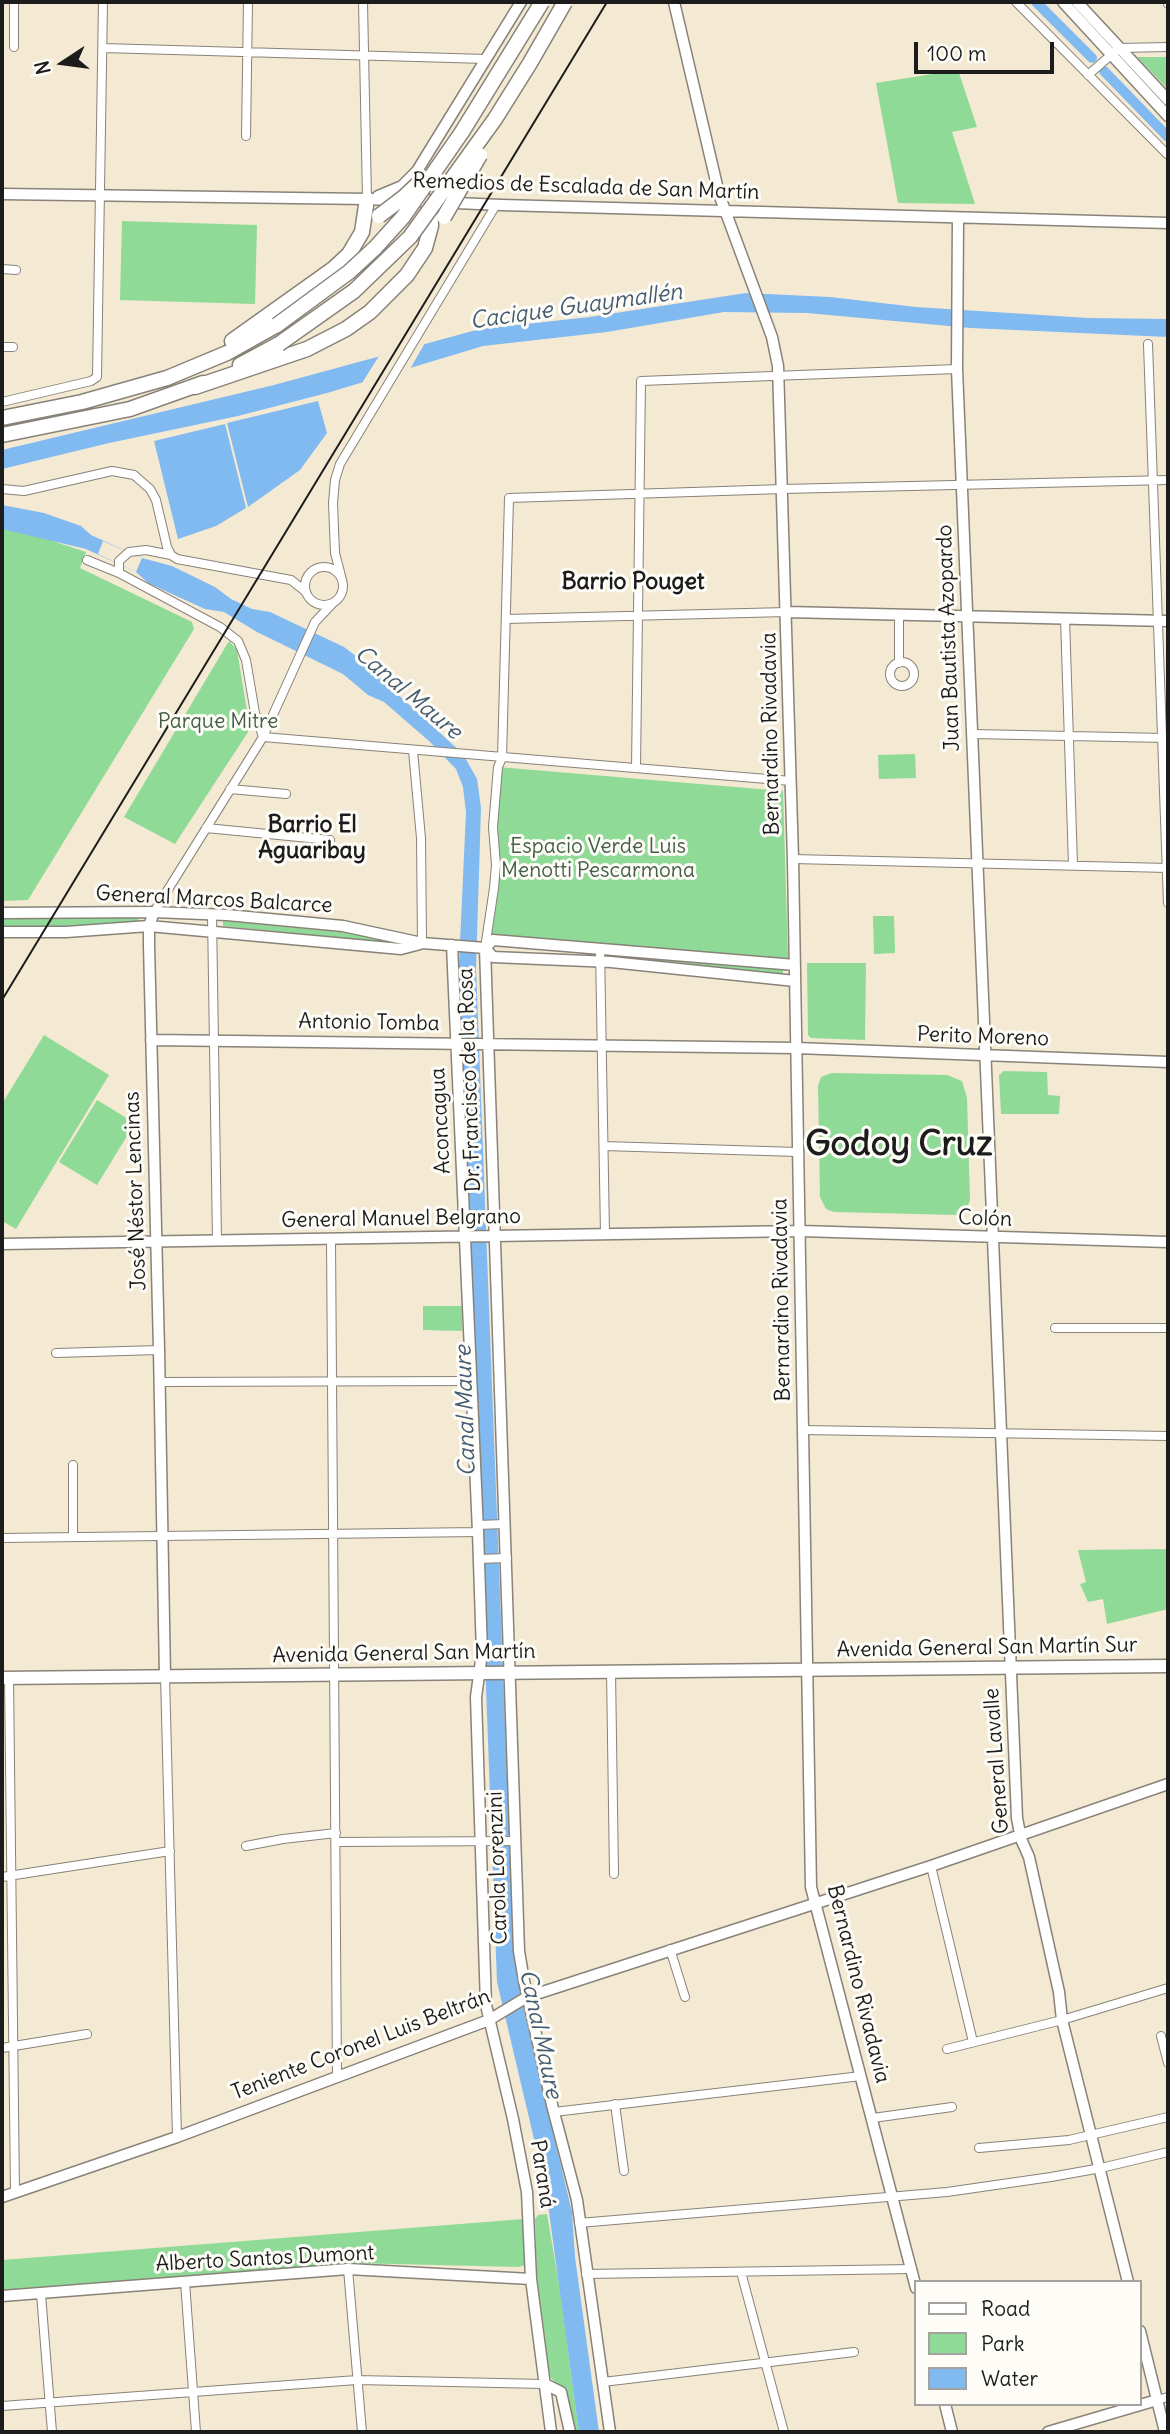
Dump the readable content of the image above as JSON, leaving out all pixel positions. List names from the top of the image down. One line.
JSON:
{"streets":{"main road":["Avenida General San Martín Sur","Avenida General San Martín"],"street":["Remedios de Escalada de San Martín","Juan Bautista Azopardo","Bernardino Rivadavia","General Marcos Balcarce","Antonio Tomba","Perito Moreno","Dr. Francisco de la Rosa","Aconcagua","José Néstor Lencinas","General Manuel Belgrano","Colón","General Lavalle","Carola Lorenzini","Teniente Coronel Luis Beltrán","Paraná","Alberto Santos Dumont"]},"crossings":[["Remedios de Escalada de San Martín","Juan Bautista Azopardo"],["Remedios de Escalada de San Martín","Bernardino Rivadavia"],["Juan Bautista Azopardo","Perito Moreno"],["Juan Bautista Azopardo","General Lavalle"],["Bernardino Rivadavia","General Marcos Balcarce"],["Bernardino Rivadavia","Antonio Tomba"],["Bernardino Rivadavia","Perito Moreno"],["Bernardino Rivadavia","General Manuel Belgrano"],["Bernardino Rivadavia","Colón"],["Bernardino Rivadavia","Avenida General San Martín Sur"],["Bernardino Rivadavia","Avenida General San Martín"],["Bernardino Rivadavia","Teniente Coronel Luis Beltrán"],["General Marcos Balcarce","Dr. Francisco de la Rosa"],["General Marcos Balcarce","Aconcagua"],["General Marcos Balcarce","José Néstor Lencinas"],["Antonio Tomba","Perito Moreno"],["Antonio Tomba","Dr. Francisco de la Rosa"],["Antonio Tomba","Aconcagua"],["Antonio Tomba","José Néstor Lencinas"],["Perito Moreno","General Lavalle"],["Dr. Francisco de la Rosa","General Manuel Belgrano"],["Dr. Francisco de la Rosa","Avenida General San Martín"],["Dr. Francisco de la Rosa","Carola Lorenzini"],["Aconcagua","General Manuel Belgrano"],["Aconcagua","Avenida General San Martín"],["Aconcagua","Paraná"],["José Néstor Lencinas","General Manuel Belgrano"],["José Néstor Lencinas","Avenida General San Martín"],["General Manuel Belgrano","Colón"],["Colón","General Lavalle"],["Avenida General San Martín Sur","Avenida General San Martín"],["Avenida General San Martín Sur","General Lavalle"],["Avenida General San Martín","Carola Lorenzini"],["Avenida General San Martín","Paraná"],["General Lavalle","Teniente Coronel Luis Beltrán"],["Carola Lorenzini","Teniente Coronel Luis Beltrán"],["Teniente Coronel Luis Beltrán","Paraná"],["Paraná","Alberto Santos Dumont"]],"districts":["Barrio Pouget","Barrio El Aguaribay","Godoy Cruz"],"water":["Cacique Guaymallén","Canal Maure"],"parks":["Parque Mitre","Espacio Verde Luis Menotti Pescarmona"],"legend":["Road","Park","Water"],"scale_bar":"100 m","north":"left"}
